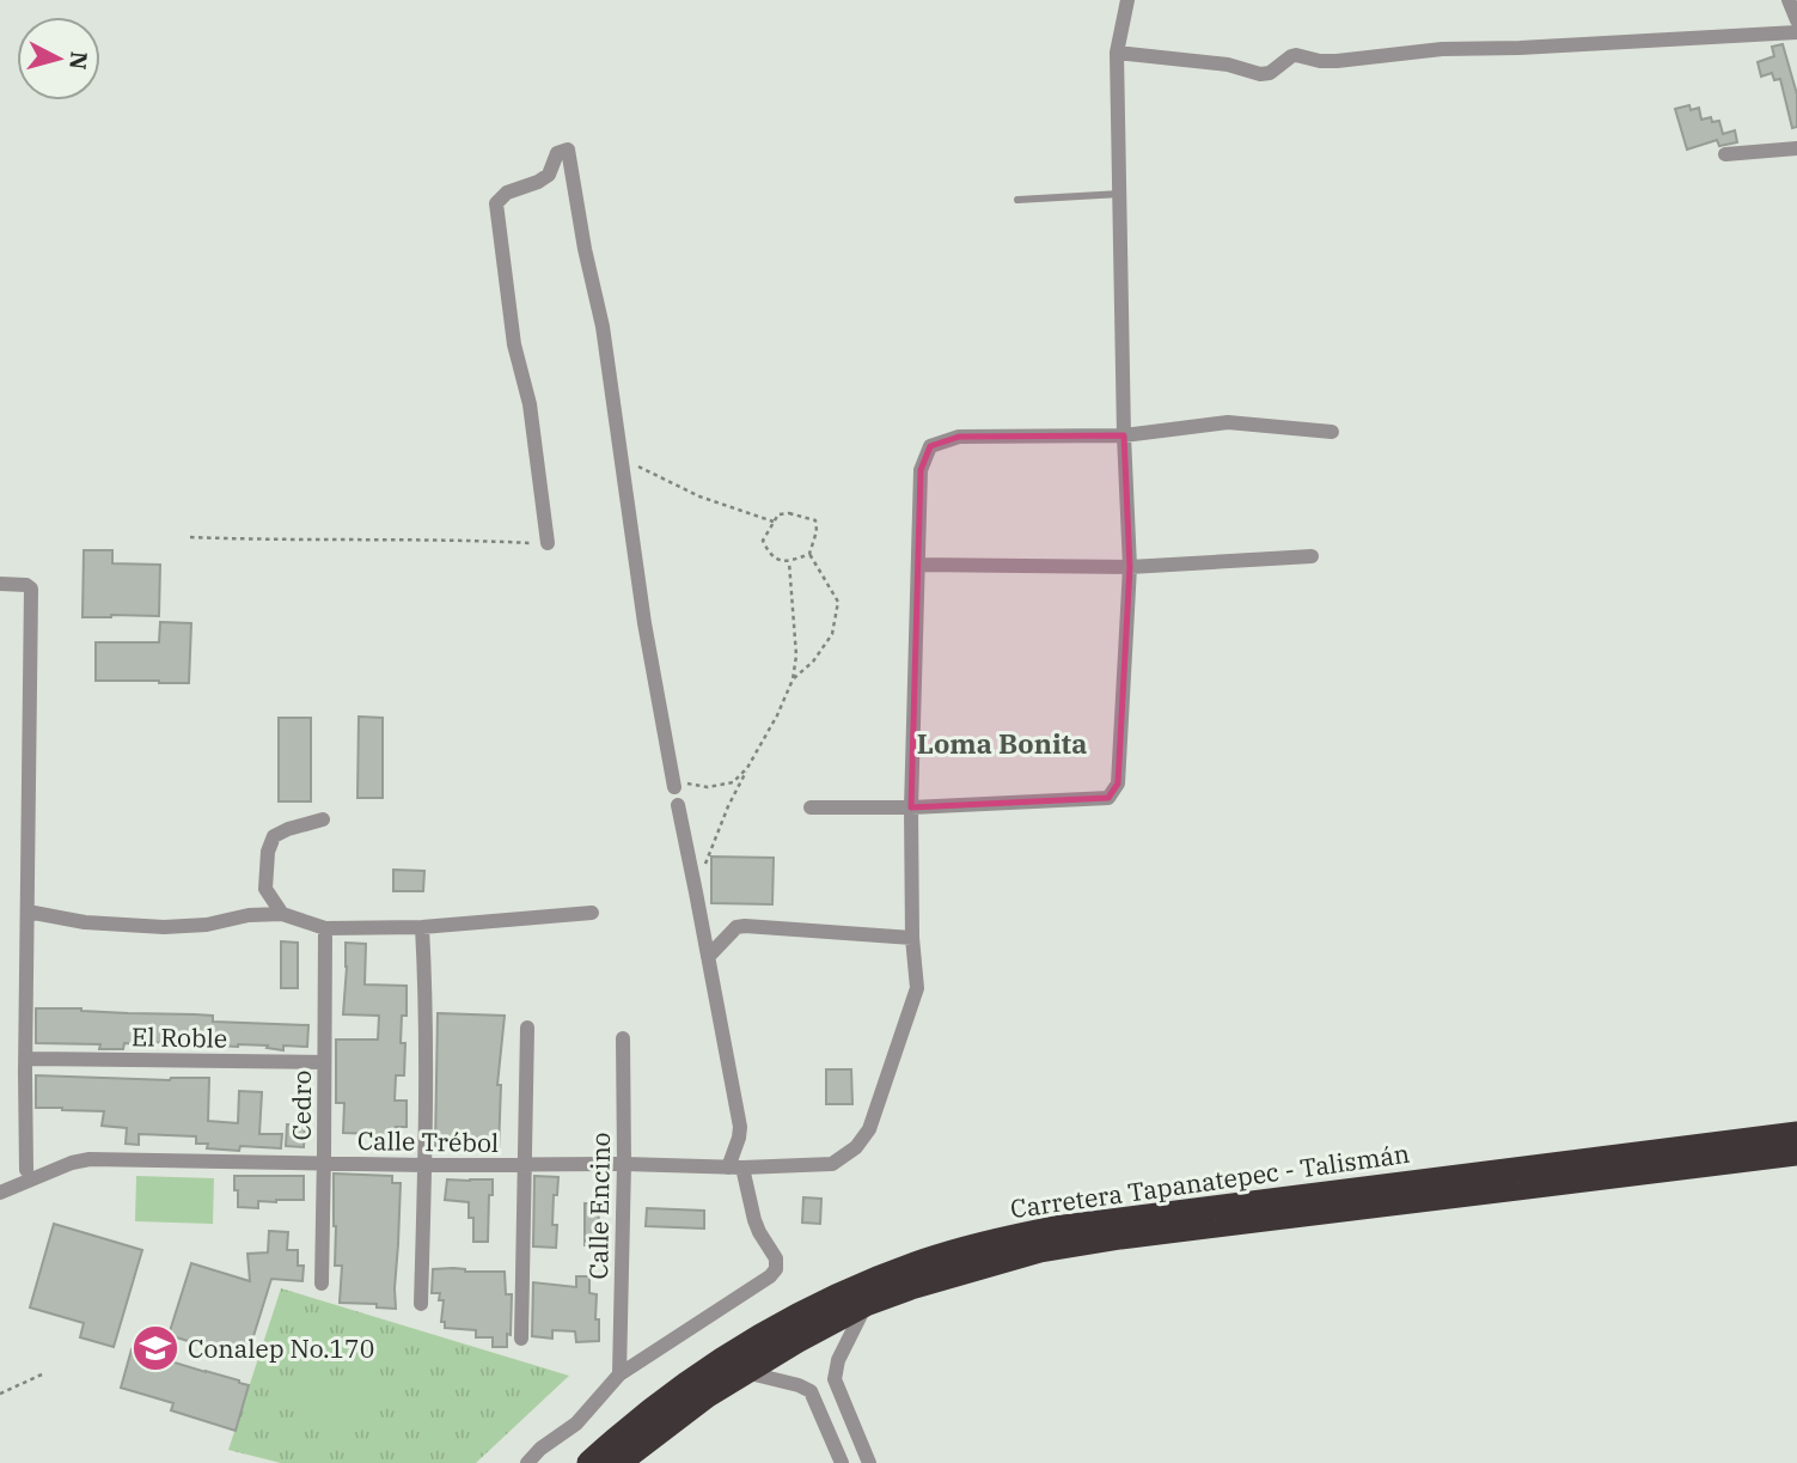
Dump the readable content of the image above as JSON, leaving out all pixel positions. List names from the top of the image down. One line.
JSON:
{"streets":{"highway":["Carretera Tapanatepec - Talismán"],"street":["El Roble","Cedro","Calle Trébol","Calle Encino"]},"crossings":[["El Roble","Cedro"],["Cedro","Calle Trébol"],["Calle Trébol","Calle Encino"]],"districts":["Loma Bonita"],"places":{"school or university":["Conalep No.170"]},"north":"right"}
